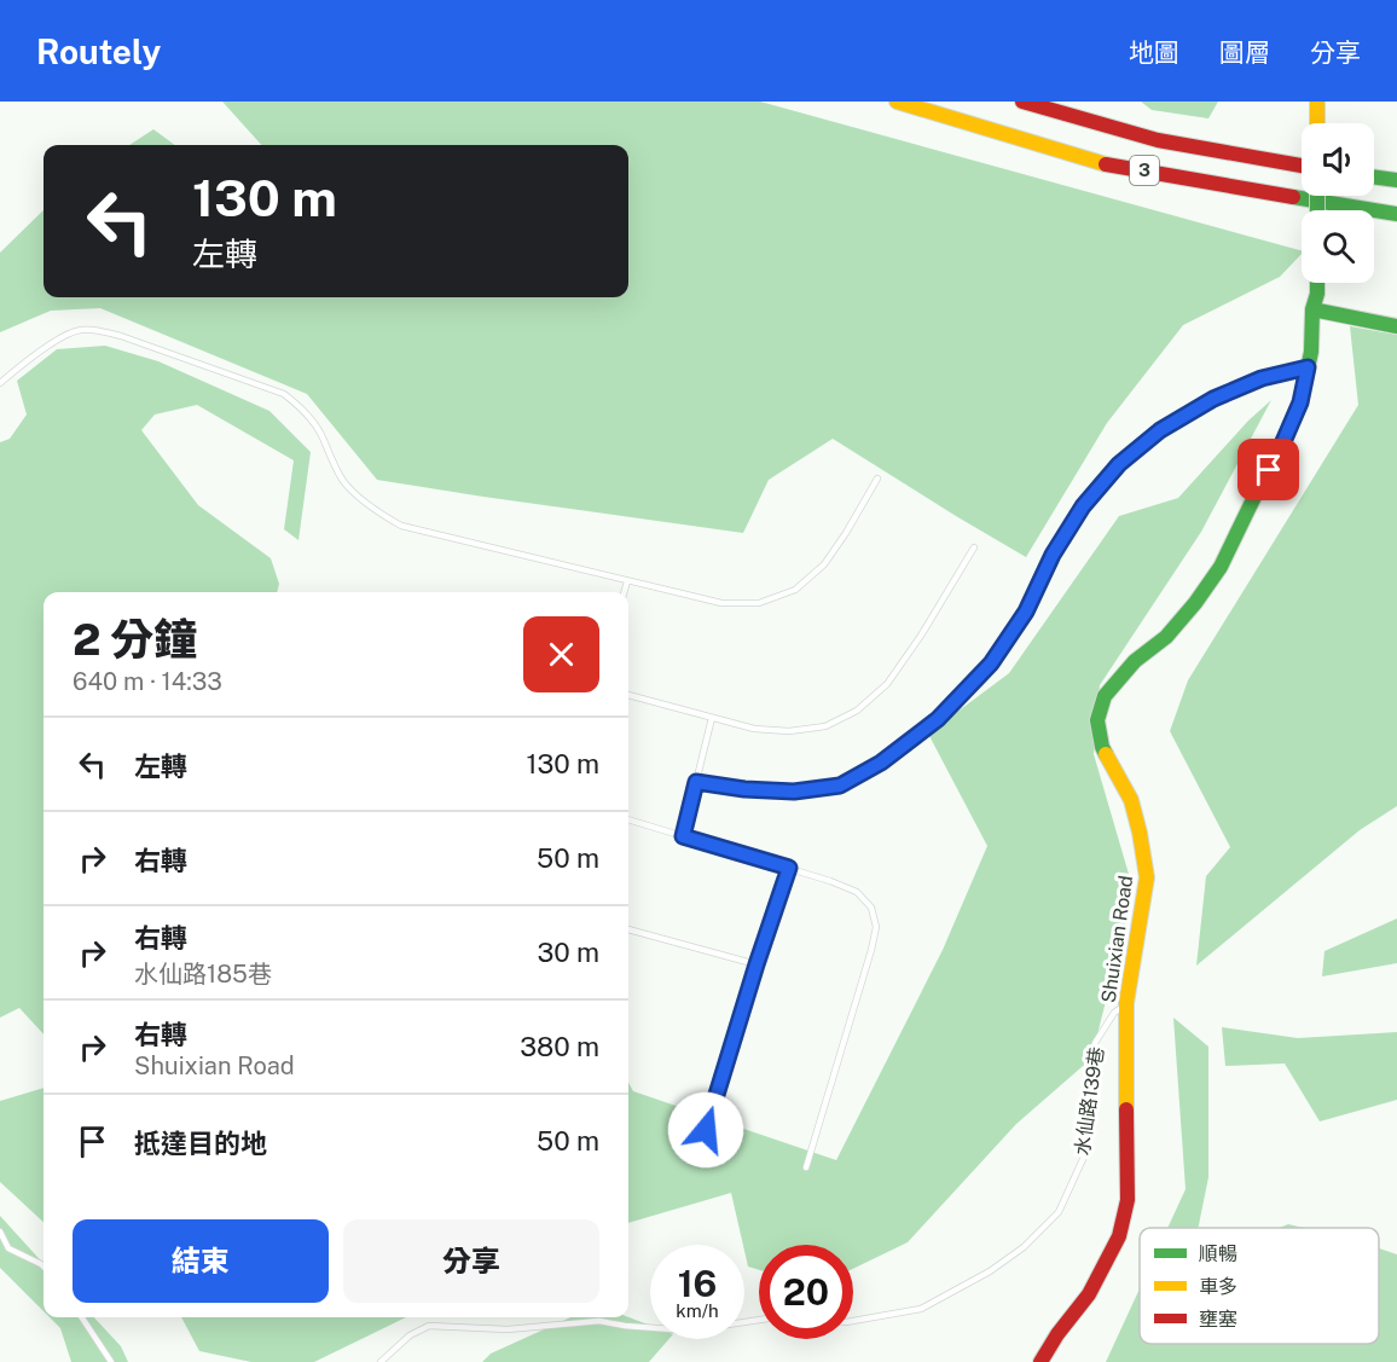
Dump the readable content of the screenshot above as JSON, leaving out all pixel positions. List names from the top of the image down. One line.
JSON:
{"streets":{"main road":["3","Shuixian Road"],"lane":["水仙路139巷"]},"crossings":[["Shuixian Road","水仙路139巷"]],"legend":["順暢","車多","壅塞"],"page":{"header":"Routely","nav":["地圖","圖層","分享"],"turn":["130 m","左轉"],"heading":["2 分鐘","640 m · 14:33"],"list":[{"name":"左轉","value":"130 m"},{"name":"右轉","value":"50 m"},{"name":"右轉","note":"水仙路185巷","value":"30 m"},{"name":"右轉","note":"Shuixian Road","value":"380 m"},{"name":"抵達目的地","value":"50 m"}],"buttons":["結束","分享"],"speed":"16 km/h","limit":"20"}}
